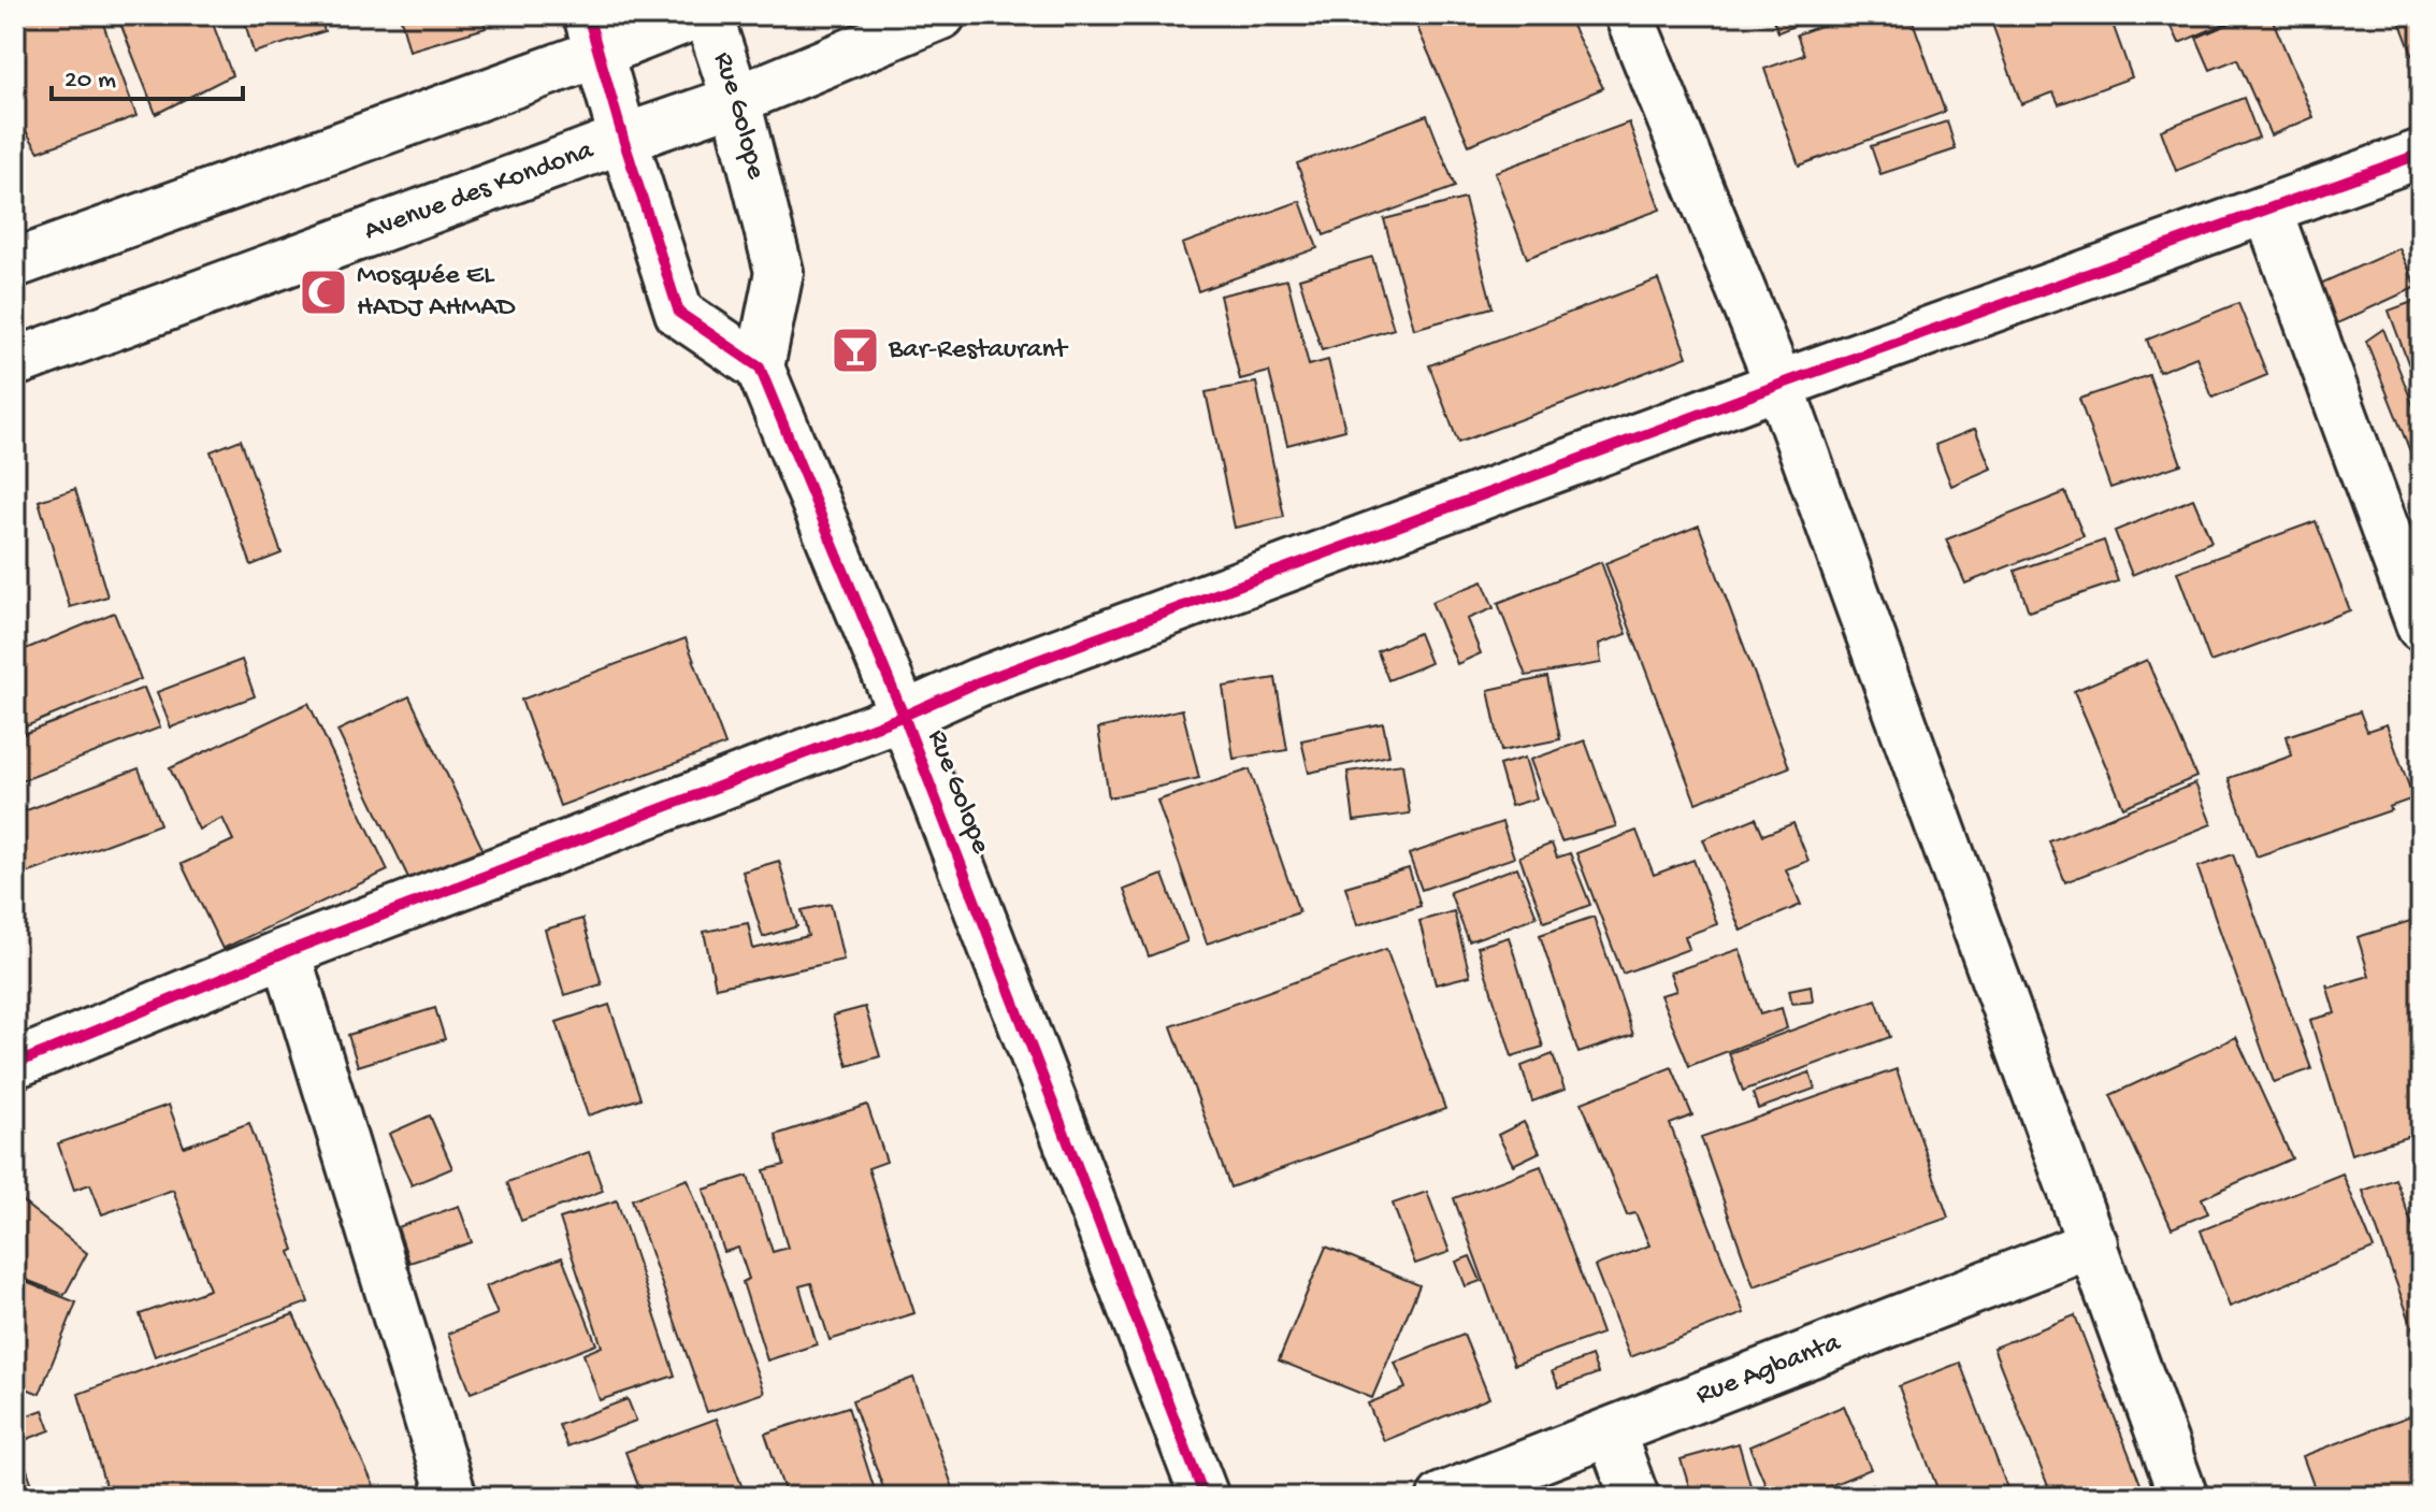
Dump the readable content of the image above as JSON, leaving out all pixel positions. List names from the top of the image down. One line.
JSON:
{"streets":{"street":["Rue Golope","Avenue des Kondona","Rue Agbanta"]},"crossings":[["Rue Golope","Avenue des Kondona"]],"places":{"mosque":["Mosquée EL HADJ AHMAD"],"bar":["Bar-Restaurant"]},"scale_bar":"20 m"}
